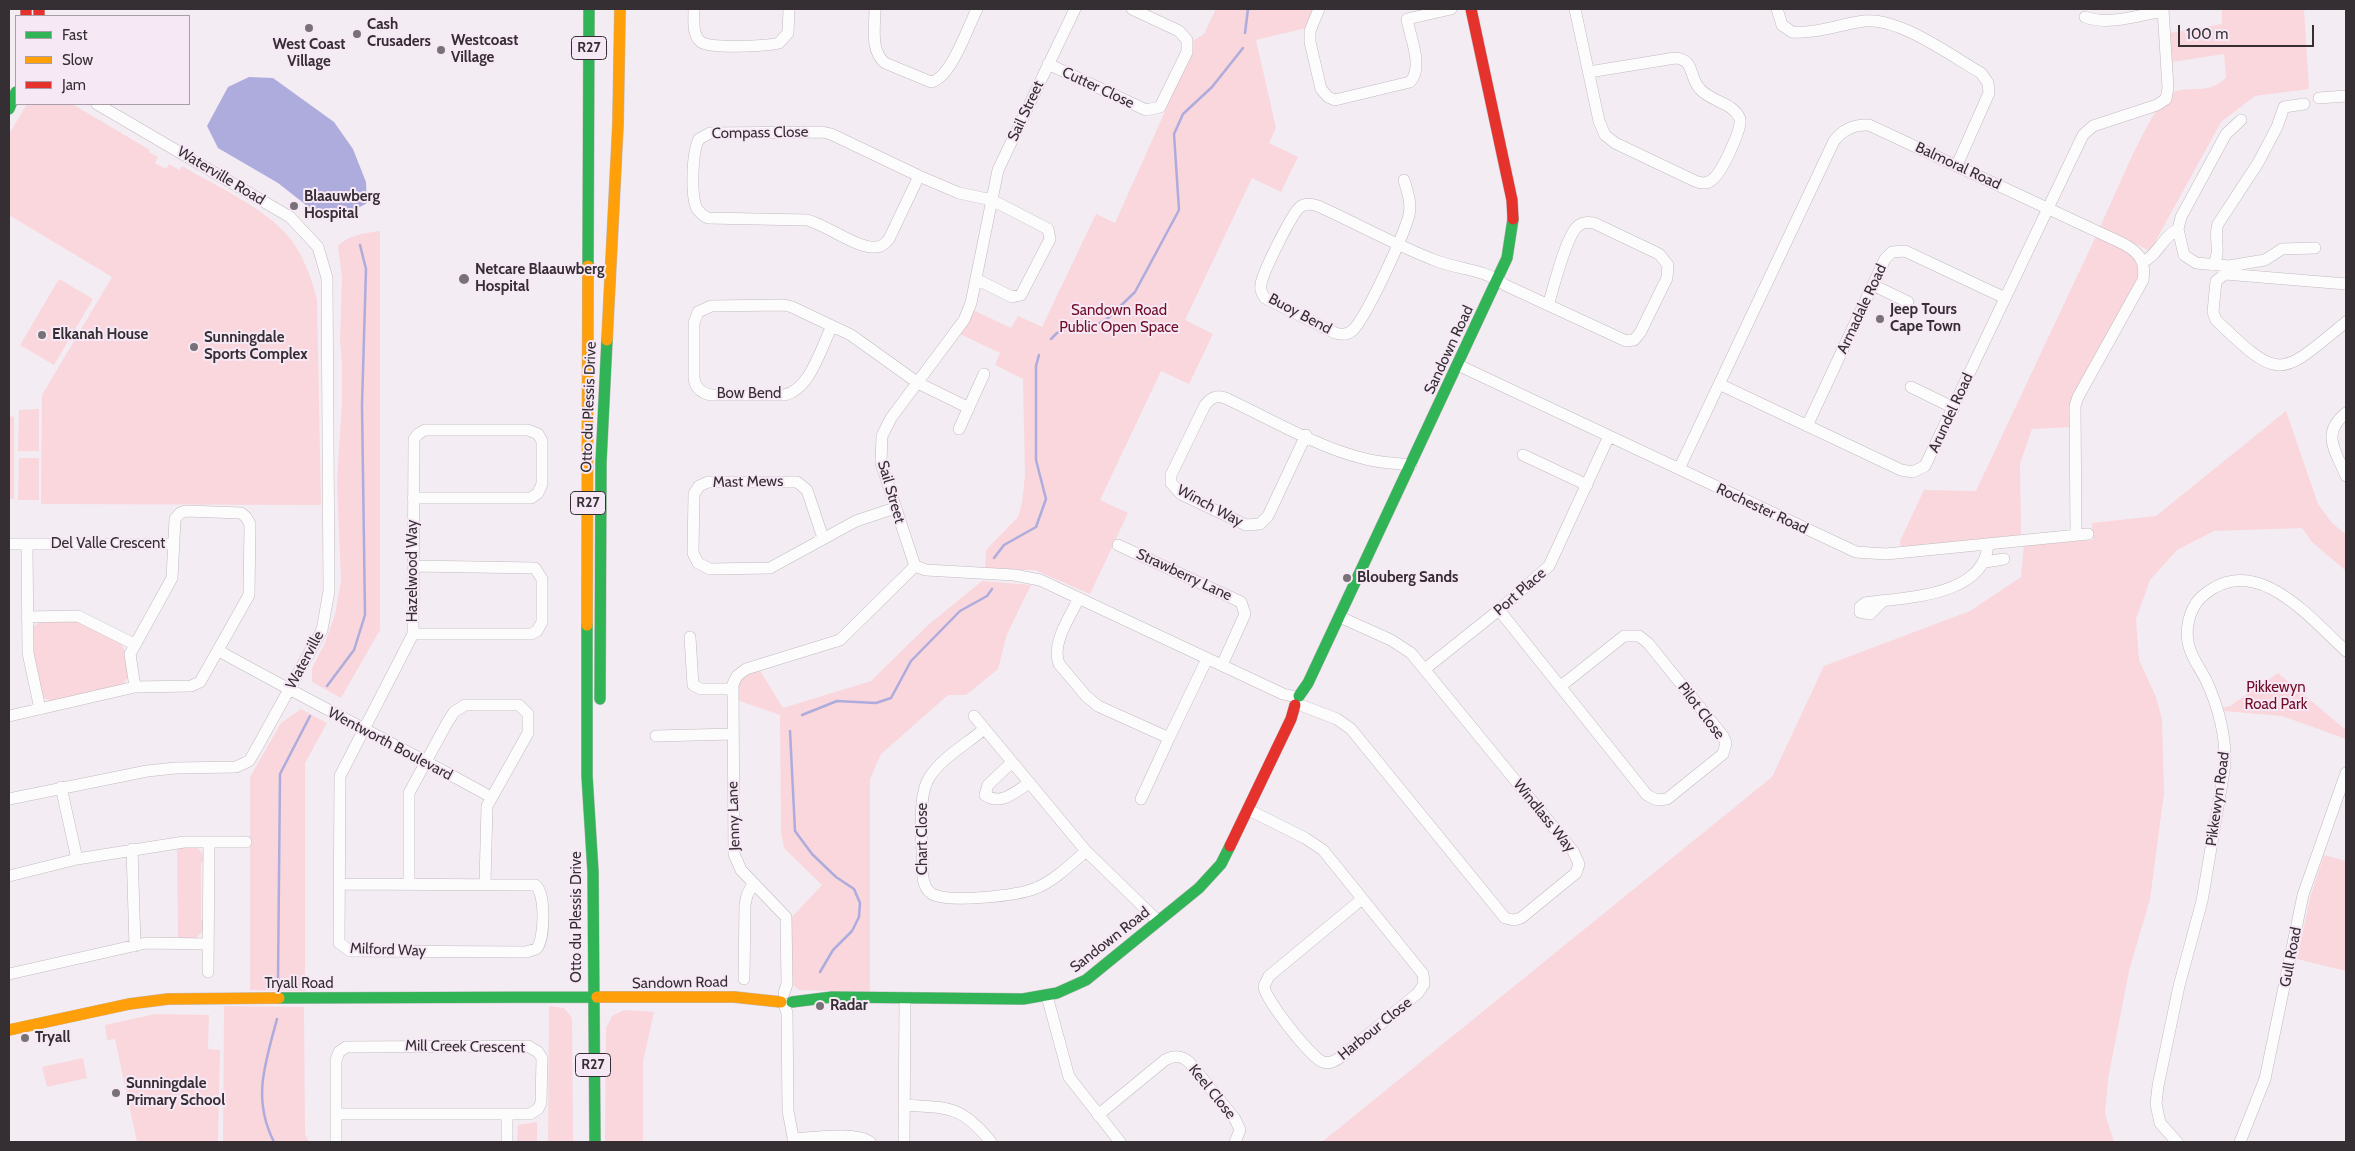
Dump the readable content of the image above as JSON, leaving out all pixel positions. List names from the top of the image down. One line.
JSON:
{"streets":{"street":["R27","Cutter Close","Sail Street","Compass Close","Balmoral Road","Waterville Road","Armadale Road","Buoy Bend","Sandown Road","Bow Bend","Otto du Plessis Drive","Arundel Road","Mast Mews","Winch Way","Rochester Road","Del Valle Crescent","Hazelwood Way","Strawberry Lane","Port Place","Waterville","Pilot Close","Wentworth Boulevard","Pikkewyn Road","Jenny Lane","Windlass Way","Chart Close","Milford Way","Gull Road","Tryall Road","Harbour Close","Mill Creek Crescent","Keel Close"]},"crossings":[["R27","Sandown Road"],["R27","Otto du Plessis Drive"],["R27","Tryall Road"],["Cutter Close","Sail Street"],["Sail Street","Compass Close"],["Sail Street","Bow Bend"],["Sail Street","Mast Mews"],["Balmoral Road","Arundel Road"],["Balmoral Road","Rochester Road"],["Waterville Road","Waterville"],["Armadale Road","Arundel Road"],["Buoy Bend","Sandown Road"],["Sandown Road","Otto du Plessis Drive"],["Sandown Road","Winch Way"],["Sandown Road","Rochester Road"],["Sandown Road","Jenny Lane"],["Sandown Road","Windlass Way"],["Sandown Road","Tryall Road"],["Sandown Road","Harbour Close"],["Otto du Plessis Drive","Tryall Road"],["Rochester Road","Port Place"],["Hazelwood Way","Wentworth Boulevard"],["Hazelwood Way","Milford Way"],["Port Place","Pilot Close"],["Port Place","Windlass Way"],["Waterville","Wentworth Boulevard"],["Wentworth Boulevard","Milford Way"]],"parks":["Sandown Road Public Open Space","Pikkewyn Road Park"],"places":["West Coast Village","Cash Crusaders","Westcoast Village","Blaauwberg Hospital","Netcare Blaauwberg Hospital","Jeep Tours Cape Town","Elkanah House","Sunningdale Sports Complex","Blouberg Sands","Radar","Tryall","Sunningdale Primary School"],"legend":["Fast","Slow","Jam"],"scale_bar":"100 m"}
